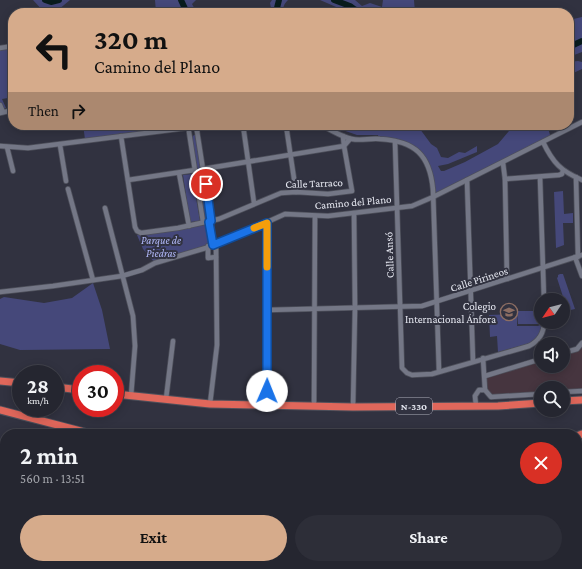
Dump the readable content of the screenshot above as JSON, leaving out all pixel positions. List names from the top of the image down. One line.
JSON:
{"streets":{"highway":["N-330"],"street":["Calle Tarraco","Camino del Plano","Calle Ansó","Calle Pirineos"]},"crossings":[["Camino del Plano","Calle Ansó"],["Calle Ansó","Calle Pirineos"]],"parks":["Parque de Piedras"],"places":{"school or university":["Colegio Internacional Ánfora"]},"north":"bottom left","page":{"turn":["320 m","Camino del Plano"],"then":"Then","speed":"28 km/h","limit":"30","heading":["2 min","560 m · 13:51"],"buttons":["Exit","Share"]}}
